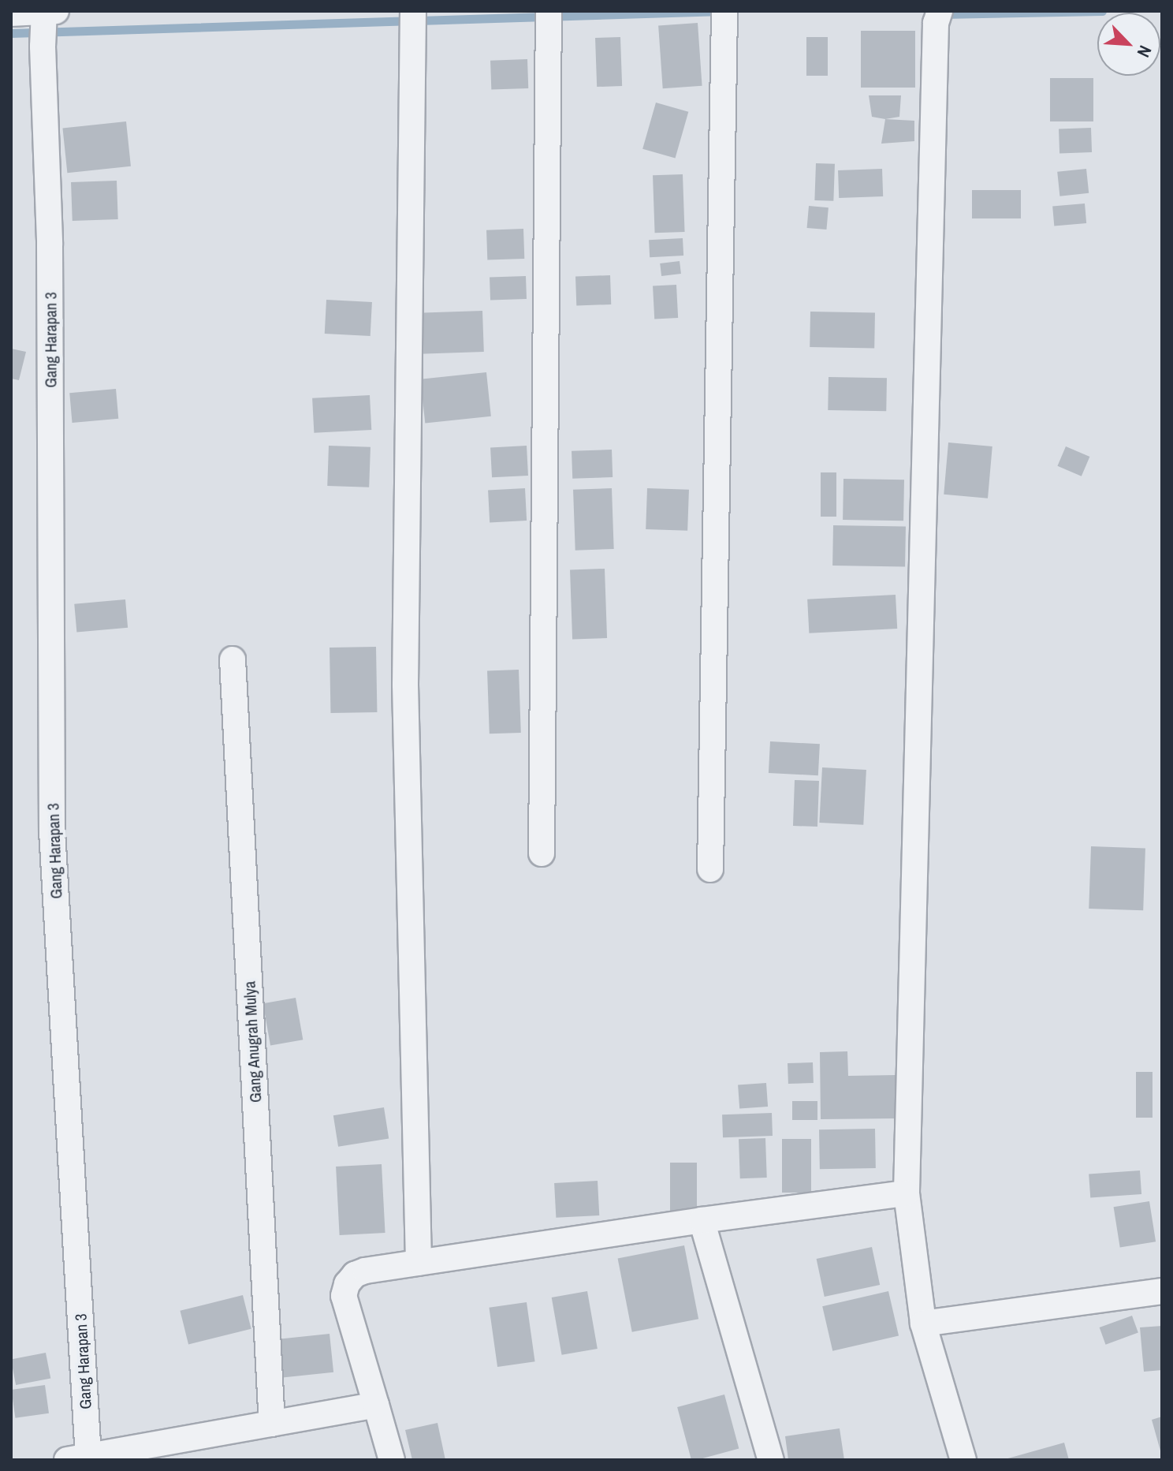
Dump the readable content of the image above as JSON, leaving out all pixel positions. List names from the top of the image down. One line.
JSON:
{"streets":{"street":["Gang Harapan 3","Gang Anugrah Mulya"]},"north":"bottom right"}
